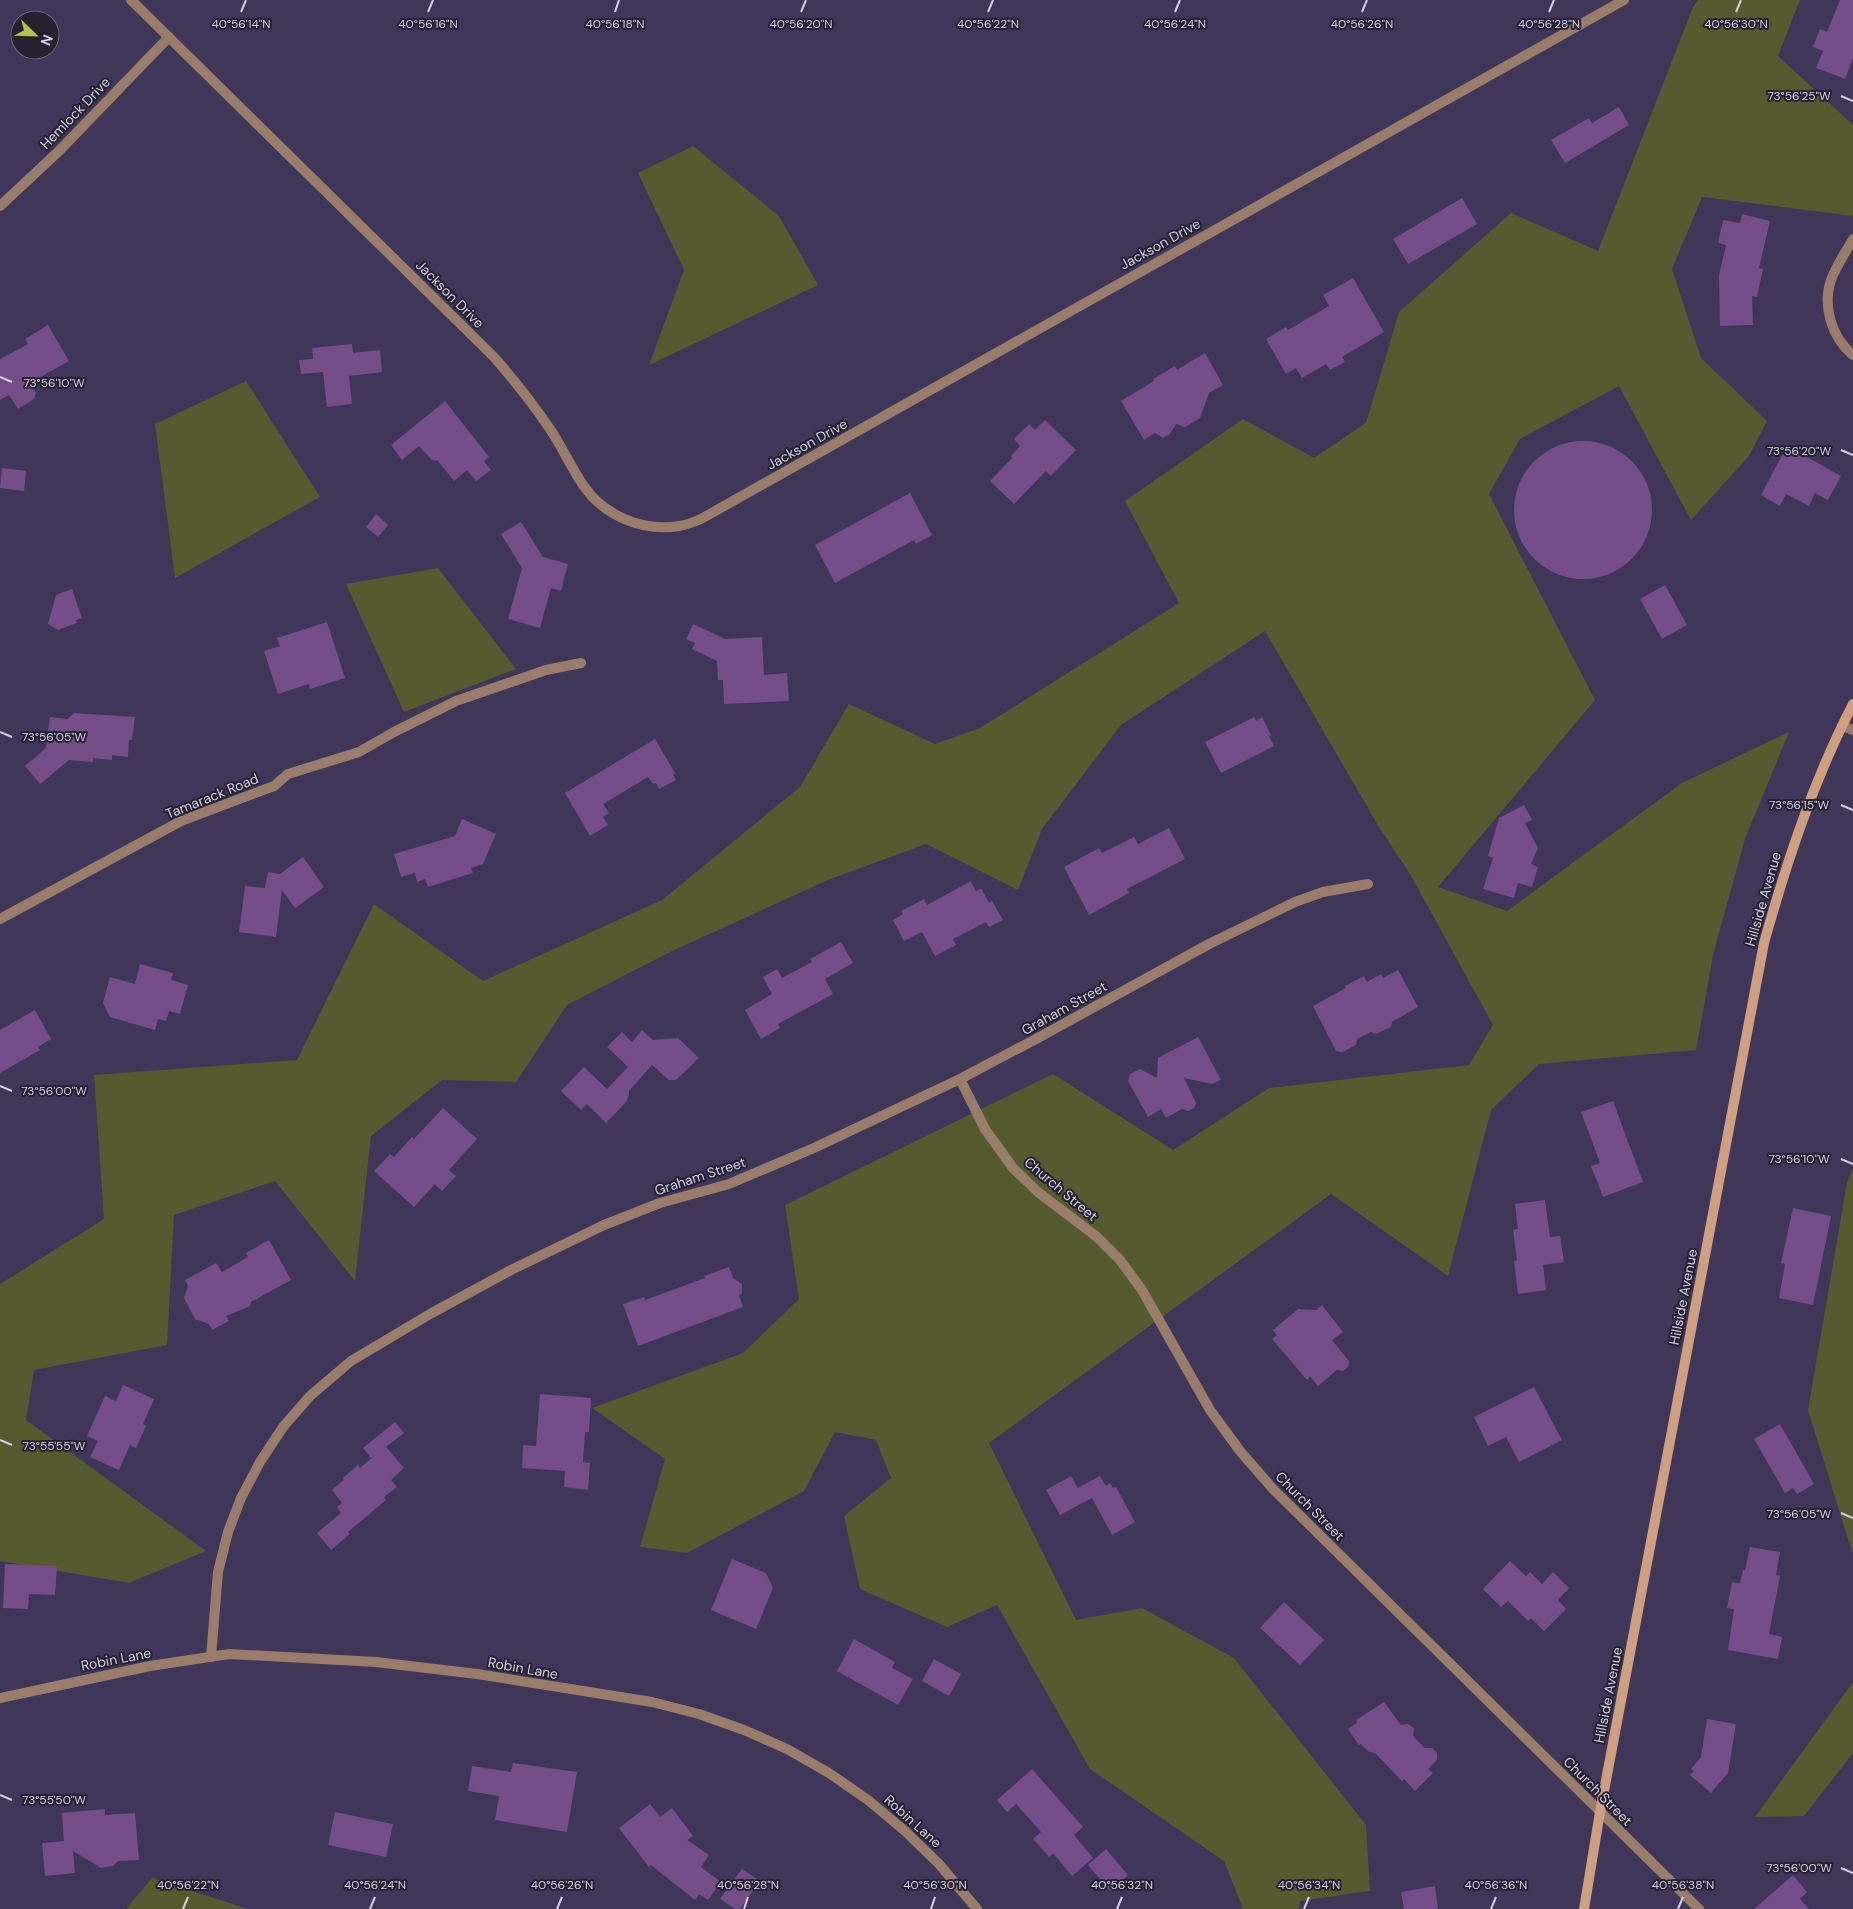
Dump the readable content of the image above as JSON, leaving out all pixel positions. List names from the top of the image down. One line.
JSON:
{"streets":{"main road":["Hillside Avenue"],"street":["Hemlock Drive","Jackson Drive","Tamarack Road","Graham Street","Church Street","Robin Lane"]},"crossings":[["Hemlock Drive","Jackson Drive"],["Hillside Avenue","Church Street"],["Graham Street","Church Street"],["Graham Street","Robin Lane"]],"north":"bottom right","coordinates":["40°56'14\"N","40°56'16\"N","40°56'18\"N","40°56'20\"N","40°56'22\"N","40°56'24\"N","40°56'26\"N","40°56'28\"N","40°56'30\"N","73°56'25\"W","73°56'10\"W","73°56'20\"W","73°56'05\"W","73°56'15\"W","73°56'00\"W","73°55'55\"W","73°55'50\"W","40°56'32\"N","40°56'34\"N","40°56'36\"N","40°56'38\"N"]}
